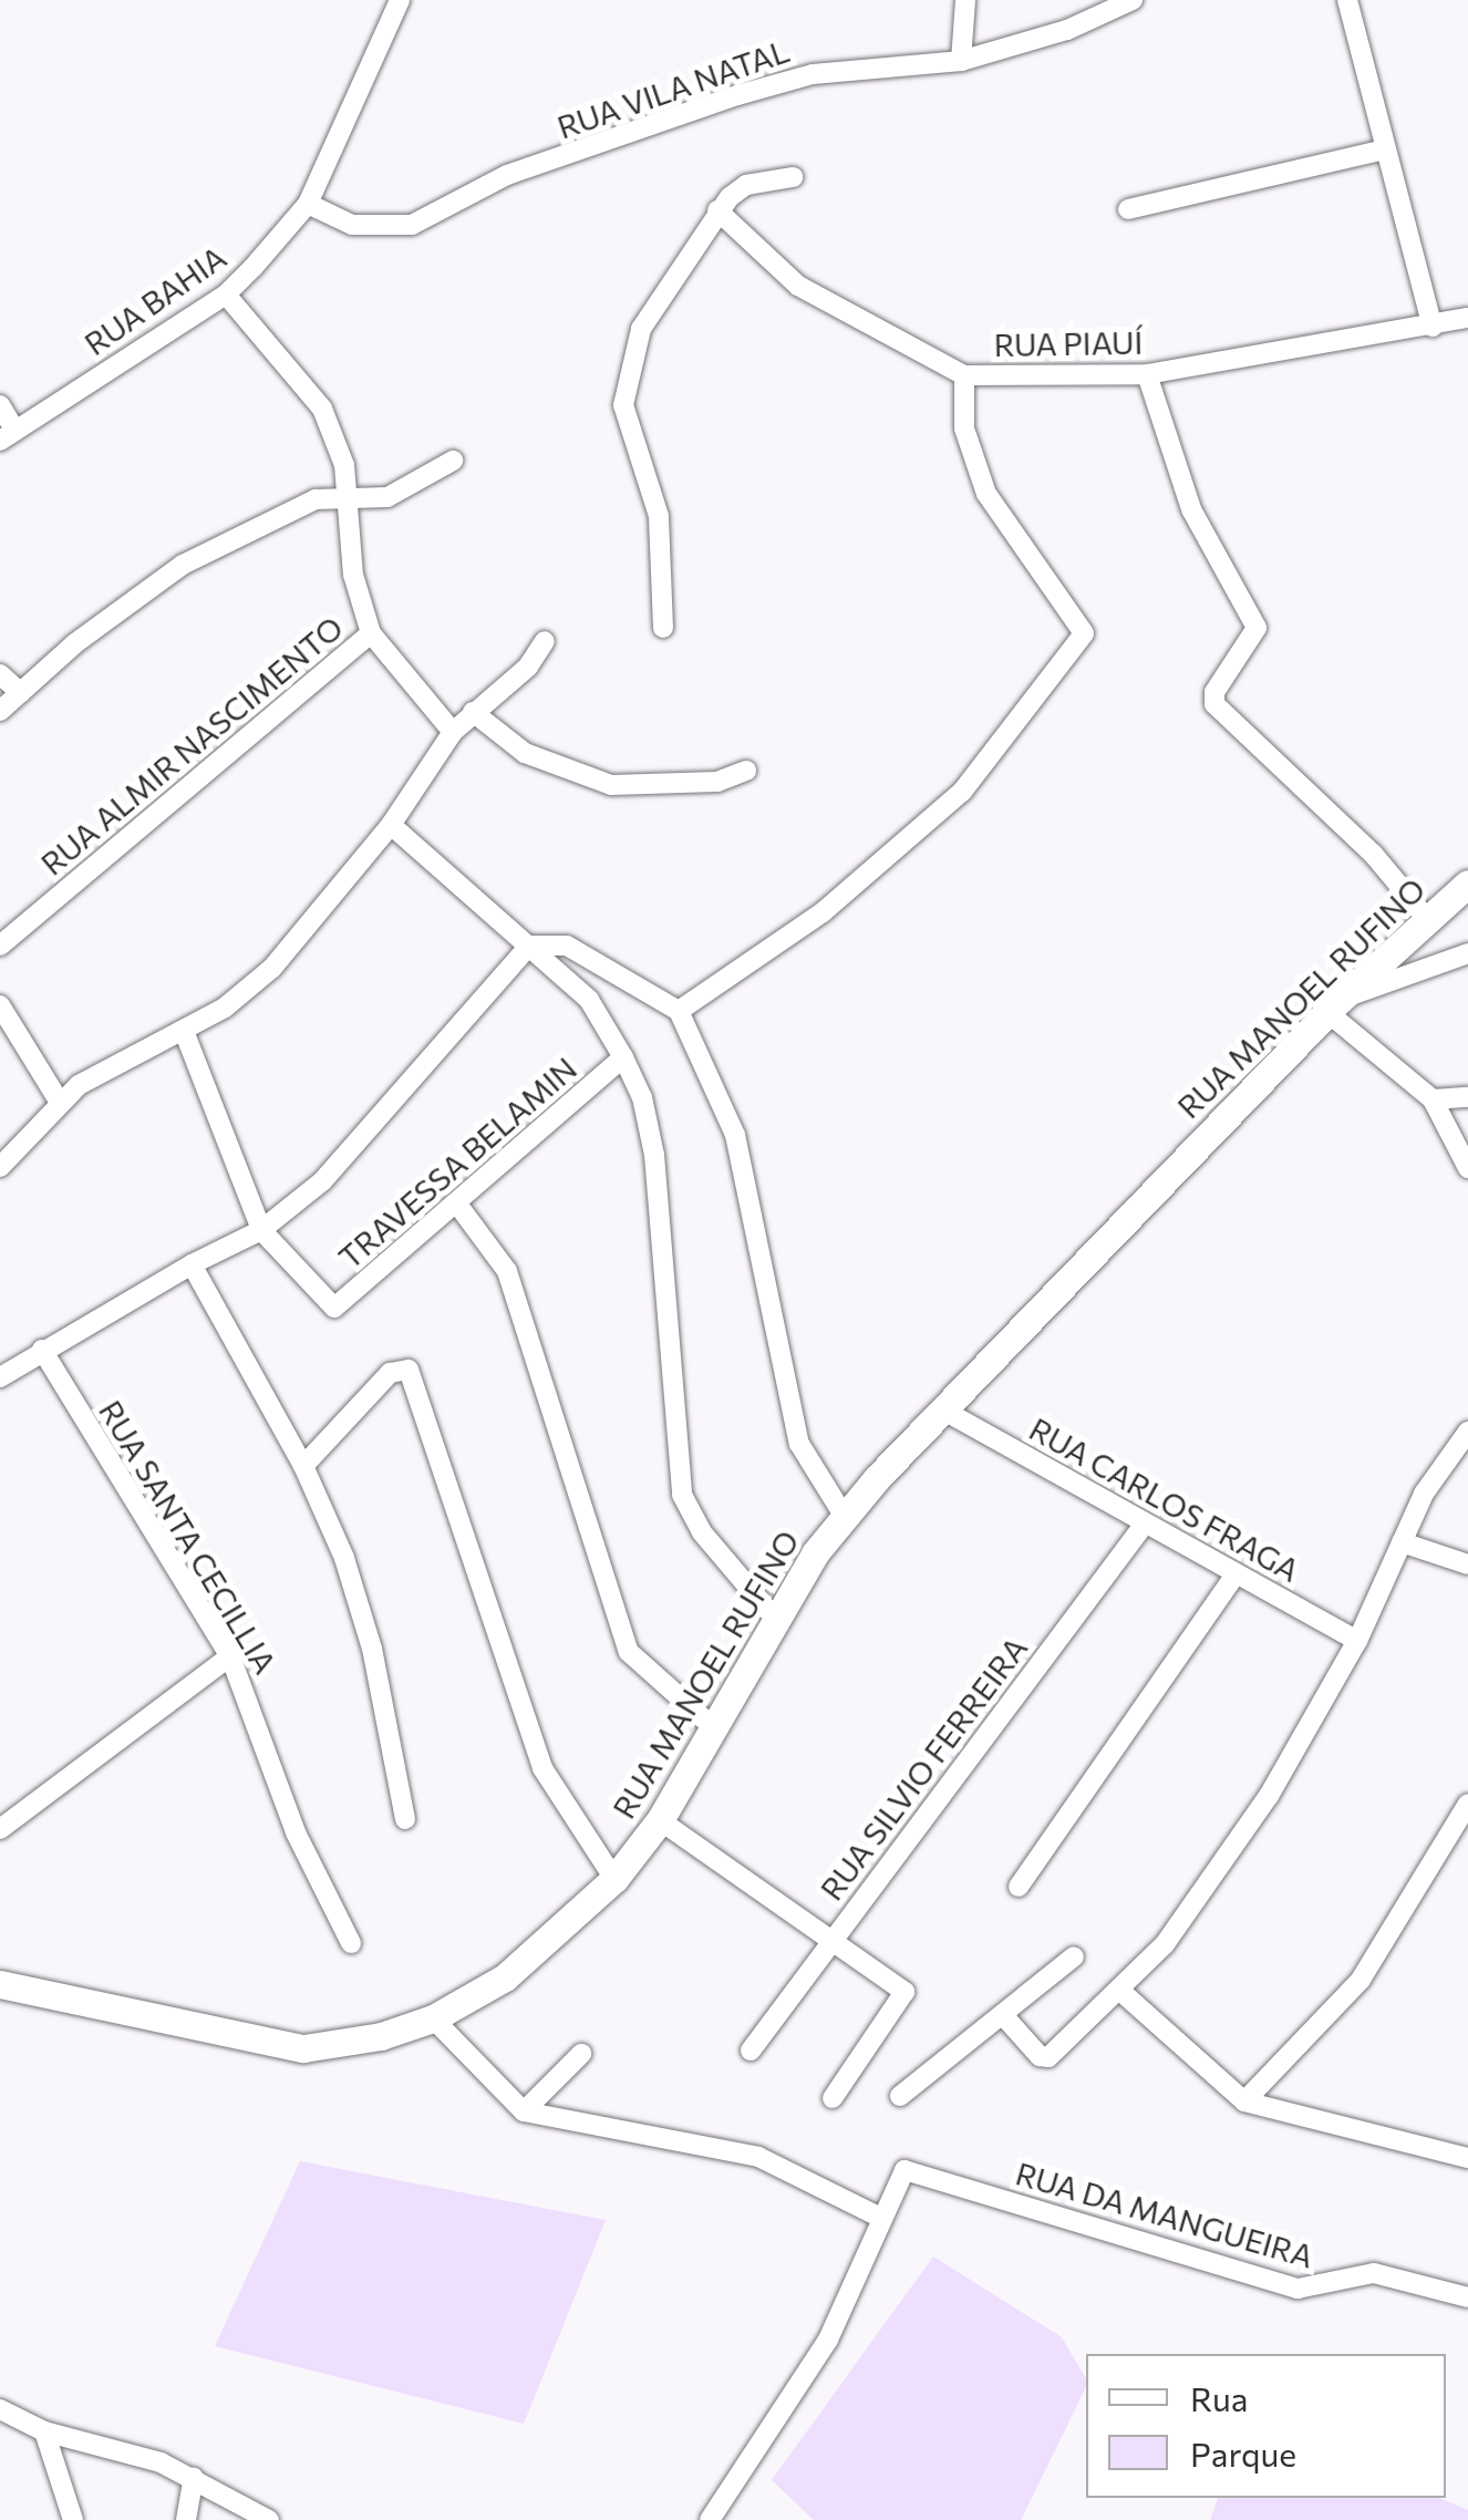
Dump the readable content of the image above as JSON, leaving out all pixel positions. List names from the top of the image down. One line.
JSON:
{"streets":{"main road":["RUA MANOEL RUFINO"],"street":["RUA VILA NATAL","RUA BAHIA","RUA PIAUÍ","RUA ALMIR NASCIMENTO","TRAVESSA BELAMIN","RUA CARLOS FRAGA","RUA SANTA CECILLIA","RUA SILVIO FERREIRA","RUA DA MANGUEIRA"]},"crossings":[["RUA VILA NATAL","RUA BAHIA"],["RUA MANOEL RUFINO","RUA CARLOS FRAGA"],["RUA CARLOS FRAGA","RUA SILVIO FERREIRA"]],"legend":["Rua","Parque"]}
